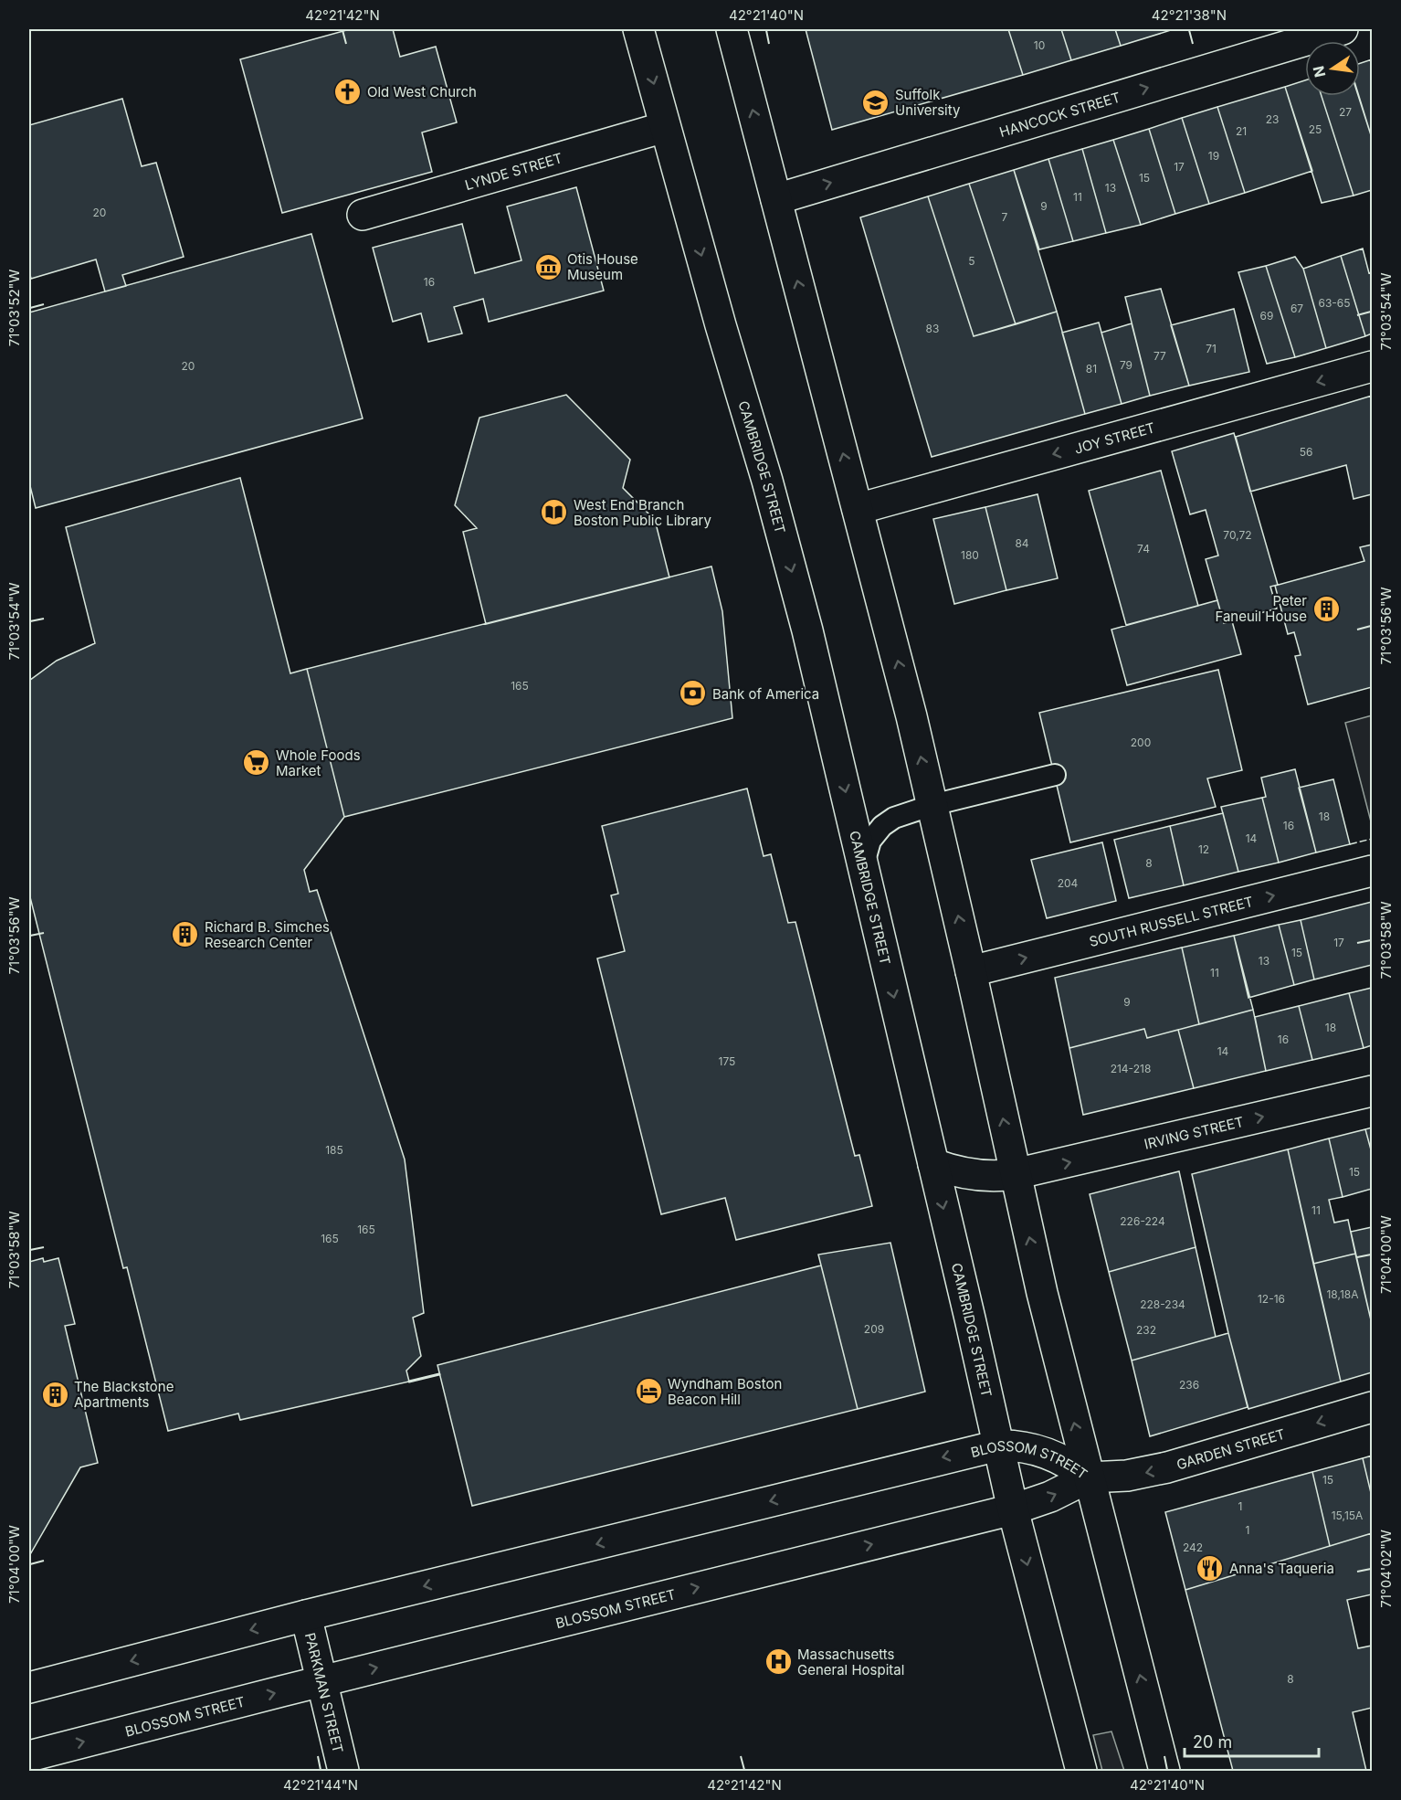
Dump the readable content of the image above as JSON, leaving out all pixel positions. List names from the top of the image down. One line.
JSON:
{"streets":{"street":["HANCOCK STREET","LYNDE STREET","JOY STREET","CAMBRIDGE STREET","SOUTH RUSSELL STREET","IRVING STREET","GARDEN STREET","BLOSSOM STREET","PARKMAN STREET"]},"crossings":[["LYNDE STREET","CAMBRIDGE STREET"],["CAMBRIDGE STREET","IRVING STREET"],["CAMBRIDGE STREET","BLOSSOM STREET"],["GARDEN STREET","BLOSSOM STREET"],["BLOSSOM STREET","PARKMAN STREET"]],"one_way":["HANCOCK STREET","JOY STREET","SOUTH RUSSELL STREET","IRVING STREET","GARDEN STREET"],"places":{"church":["Old West Church"],"school or university":["Suffolk University"],"museum":["Otis House Museum"],"library":["West End Branch Boston Public Library"],"building":["Peter Faneuil House","Richard B. Simches Research Center","The Blackstone Apartments"],"bank":["Bank of America"],"supermarket":["Whole Foods Market"],"hotel":["Wyndham Boston Beacon Hill"],"restaurant":["Anna's Taqueria"],"hospital":["Massachusetts General Hospital"]},"house_numbers":["10","27","23","25","21","19","17","15","13","11","9","20","7","5","16","63-65","67","69","83","71","77","79","20","81","56","70,72","84","74","180","165","200","18","16","14","12","8","204","17","15","13","11","9","18","16","14","175","214-218","185","15","11","226-224","165","165","18,18A","12-16","228-234","209","232","236","15","1","15,15A","1","242","8"],"scale_bar":"20 m","north":"left","coordinates":["42°21'42\"N","42°21'40\"N","42°21'38\"N","71°03'52\"W","71°03'54\"W","71°03'56\"W","71°03'58\"W","71°04'00\"W","71°04'02\"W","42°21'44\"N"]}
